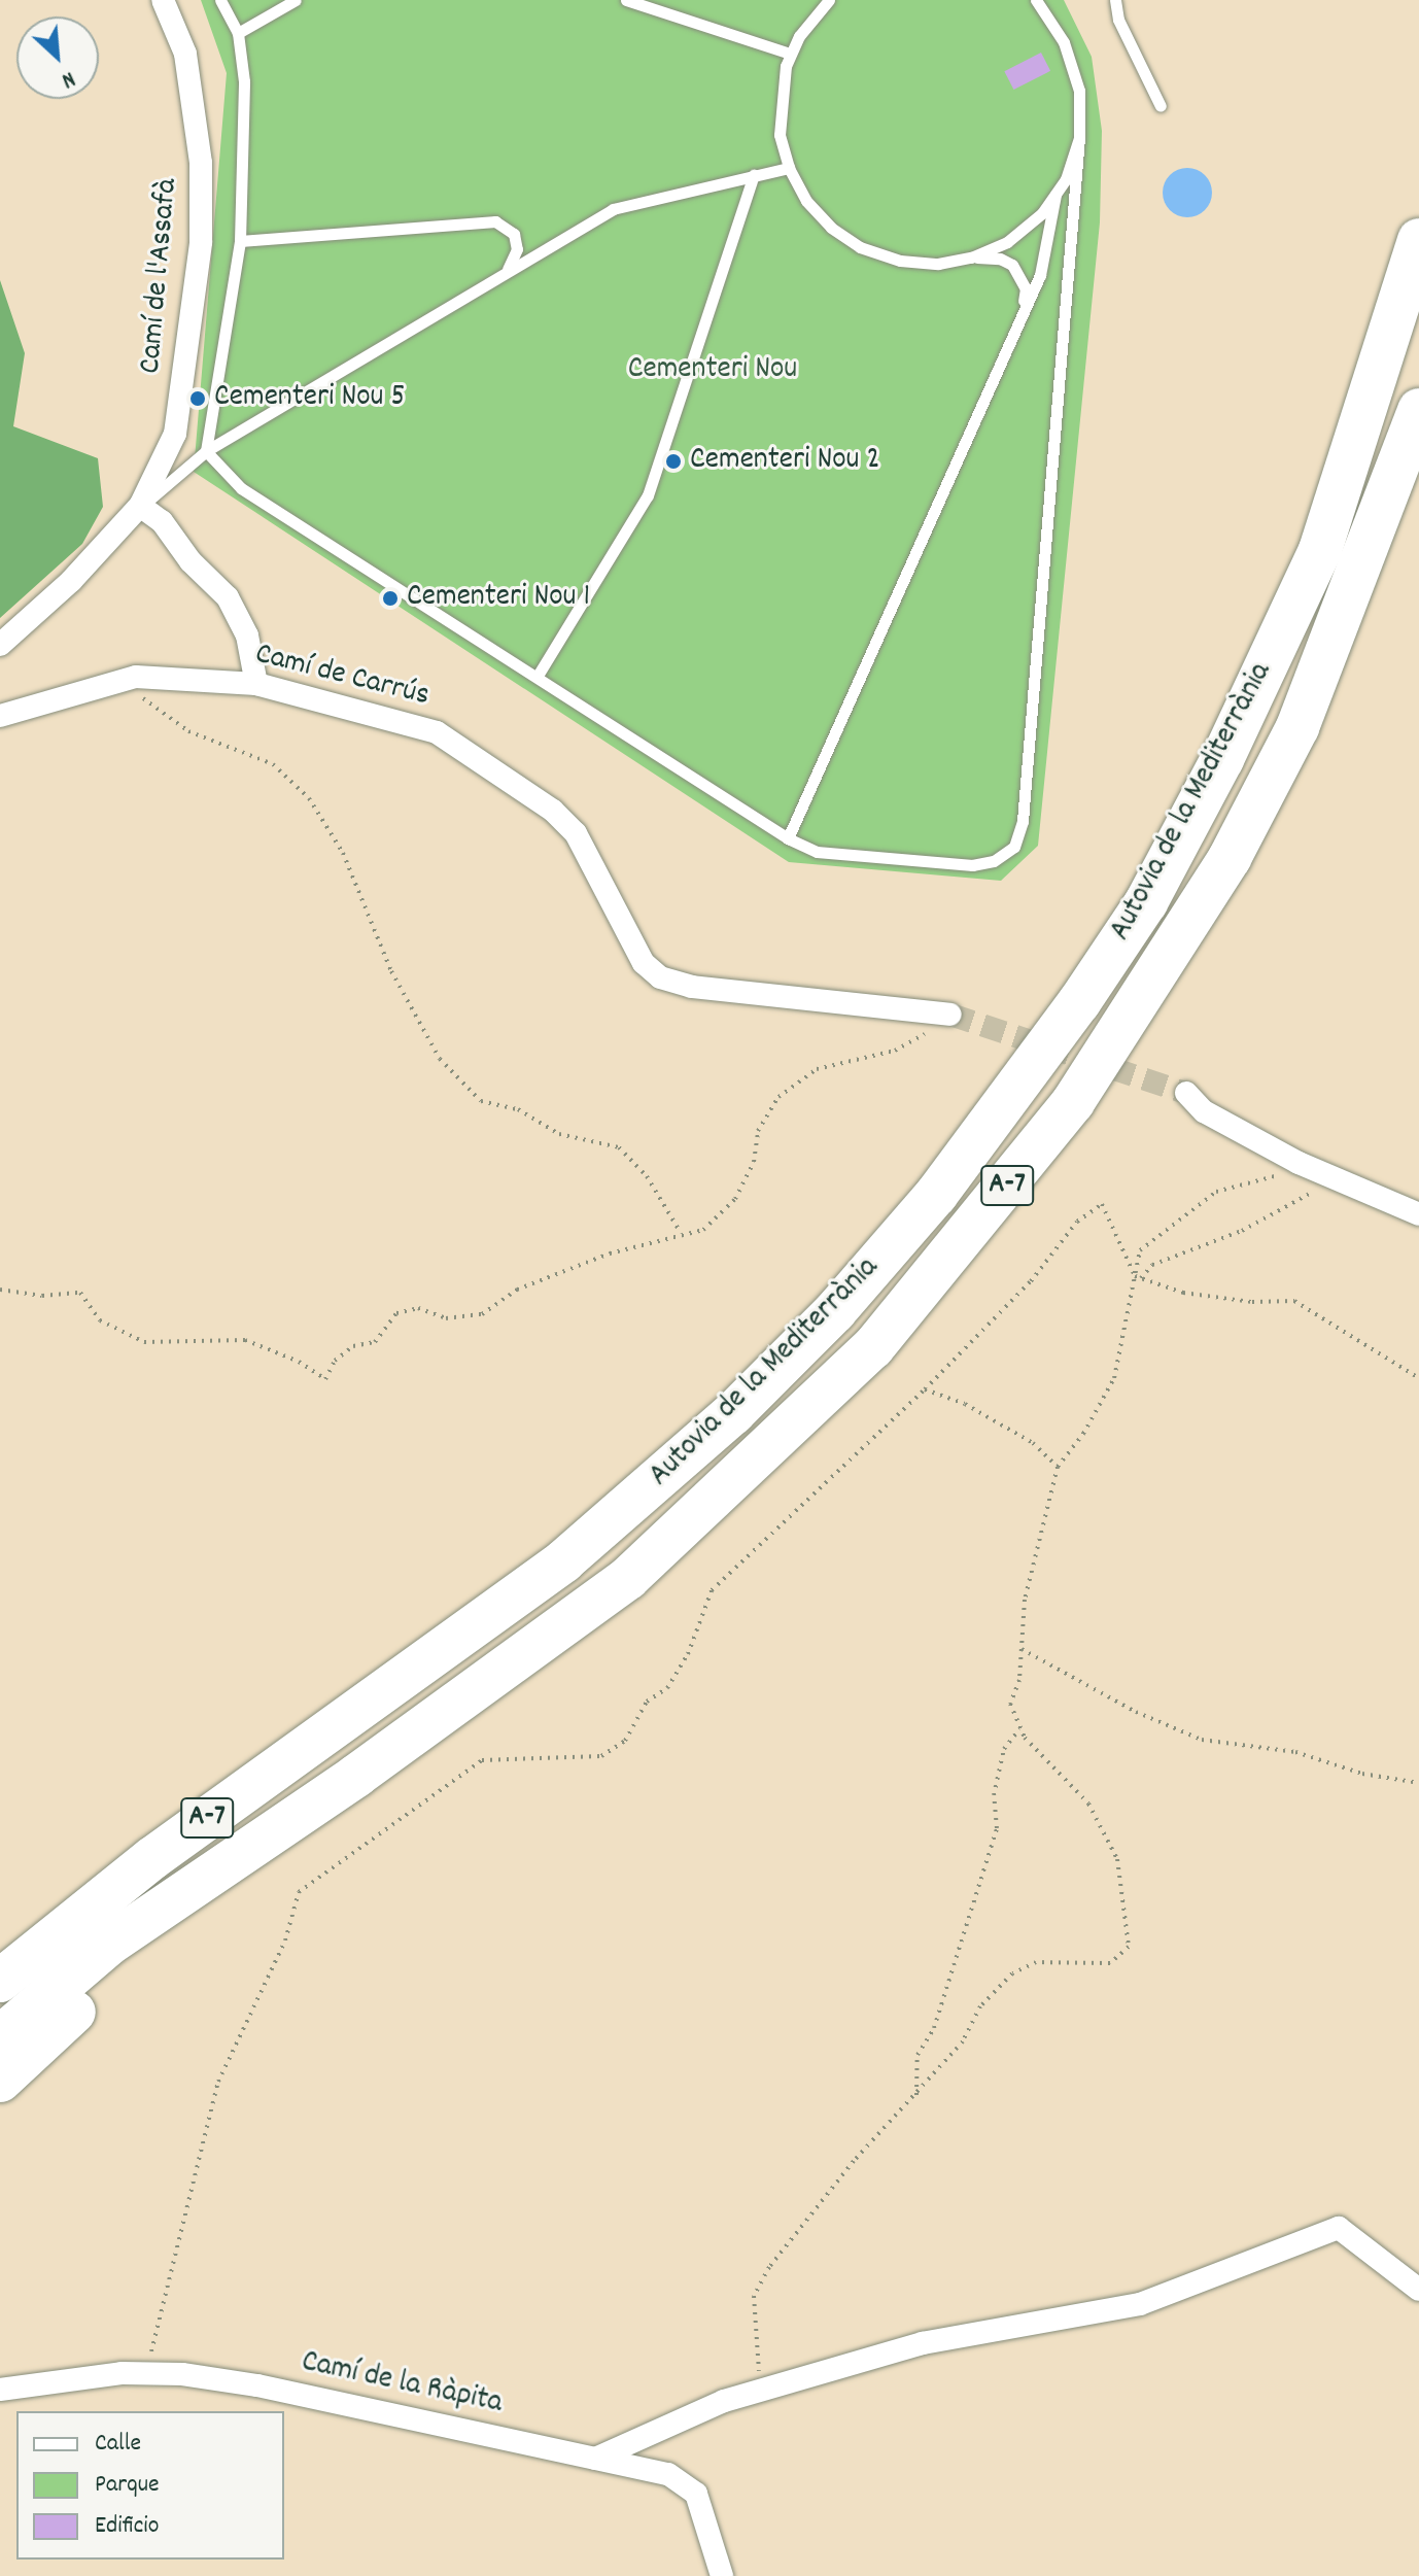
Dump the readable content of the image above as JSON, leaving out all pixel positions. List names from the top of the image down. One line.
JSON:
{"streets":{"highway":["Autovia de la Mediterrània","A-7"],"street":["Camí de l'Assafà","Camí de Carrús","Camí de la Ràpita"]},"parks":["Cementeri Nou"],"places":["Cementeri Nou 5","Cementeri Nou 2","Cementeri Nou 1"],"legend":["Calle","Parque","Edificio"],"north":"bottom right"}
